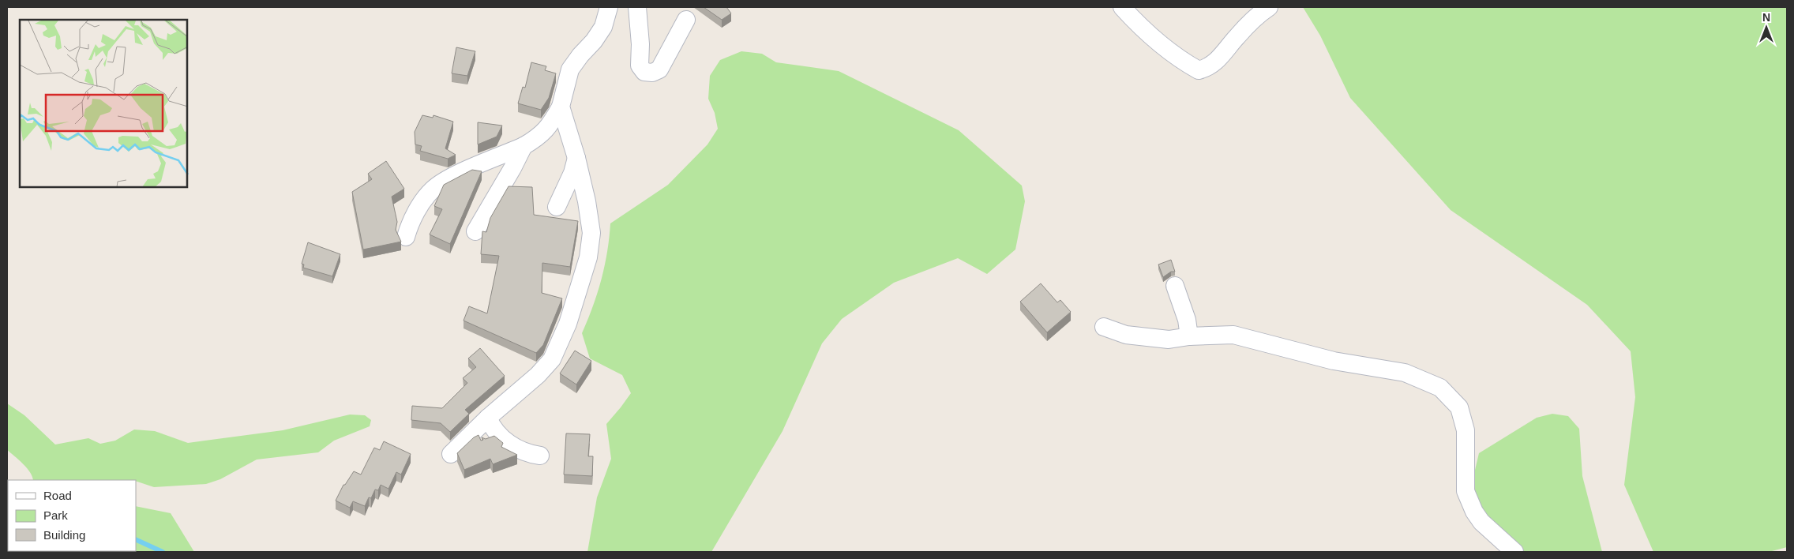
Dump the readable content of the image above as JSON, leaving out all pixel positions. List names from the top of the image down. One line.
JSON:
{"legend":["Road","Park","Building"],"north":"top"}
